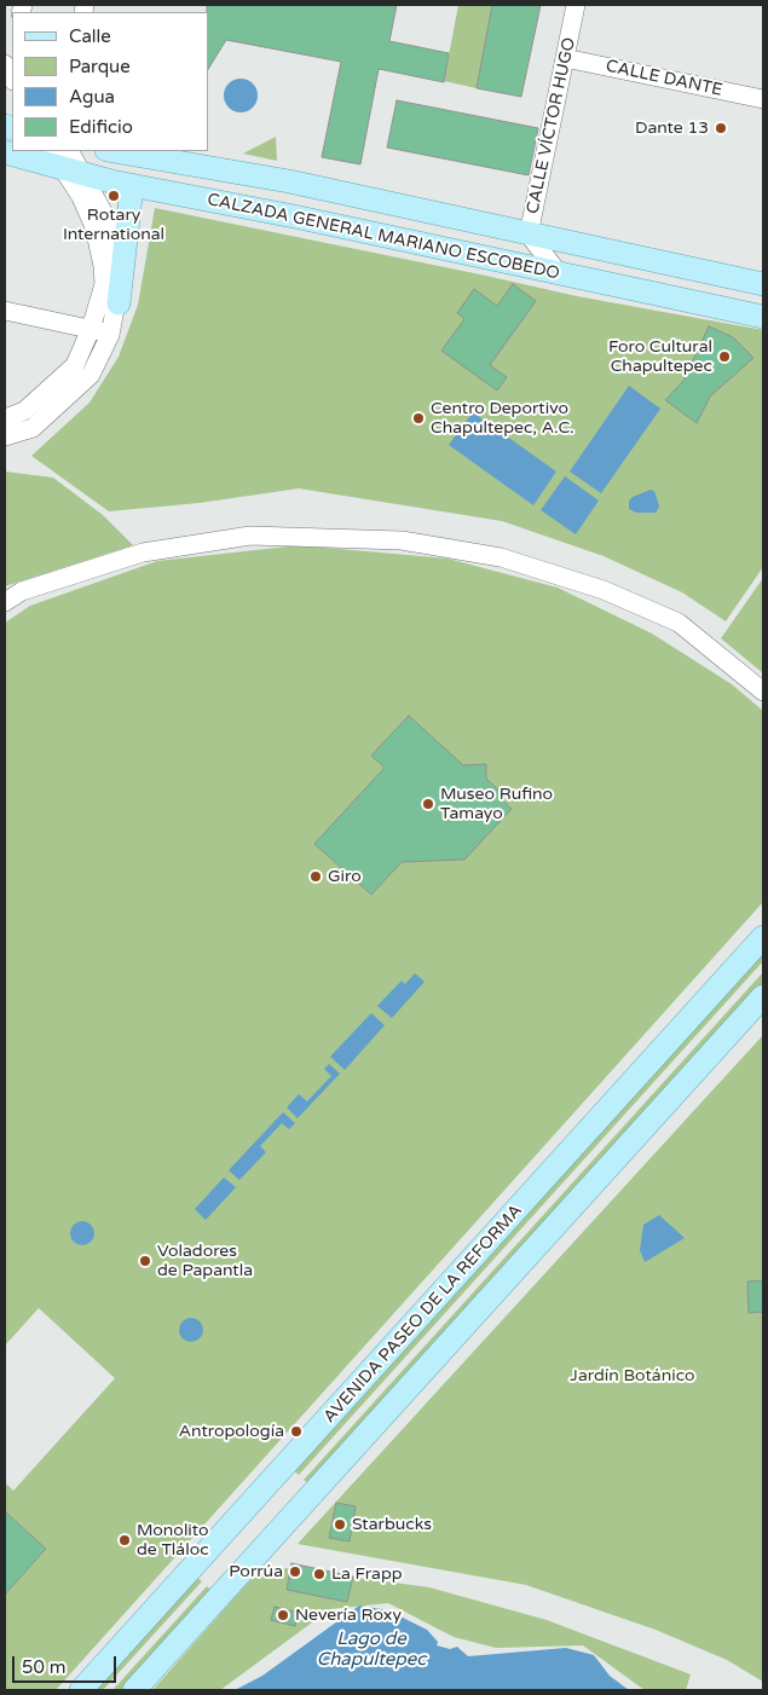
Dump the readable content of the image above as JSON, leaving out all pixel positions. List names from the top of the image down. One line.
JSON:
{"streets":{"main road":["CALZADA GENERAL MARIANO ESCOBEDO","AVENIDA PASEO DE LA REFORMA"],"street":["CALLE DANTE","CALLE VÍCTOR HUGO"]},"crossings":[["CALLE DANTE","CALLE VÍCTOR HUGO"],["CALLE VÍCTOR HUGO","CALZADA GENERAL MARIANO ESCOBEDO"]],"water":["Lago de Chapultepec"],"parks":["Jardín Botánico"],"places":["Dante 13","Rotary International","Foro Cultural Chapultepec","Centro Deportivo Chapultepec, A.C.","Museo Rufino Tamayo","Giro","Voladores de Papantla","Antropología","Starbucks","Monolito de Tláloc","Porrúa","La Frapp","Nevería Roxy"],"legend":["Calle","Parque","Agua","Edificio"],"scale_bar":"50 m"}
